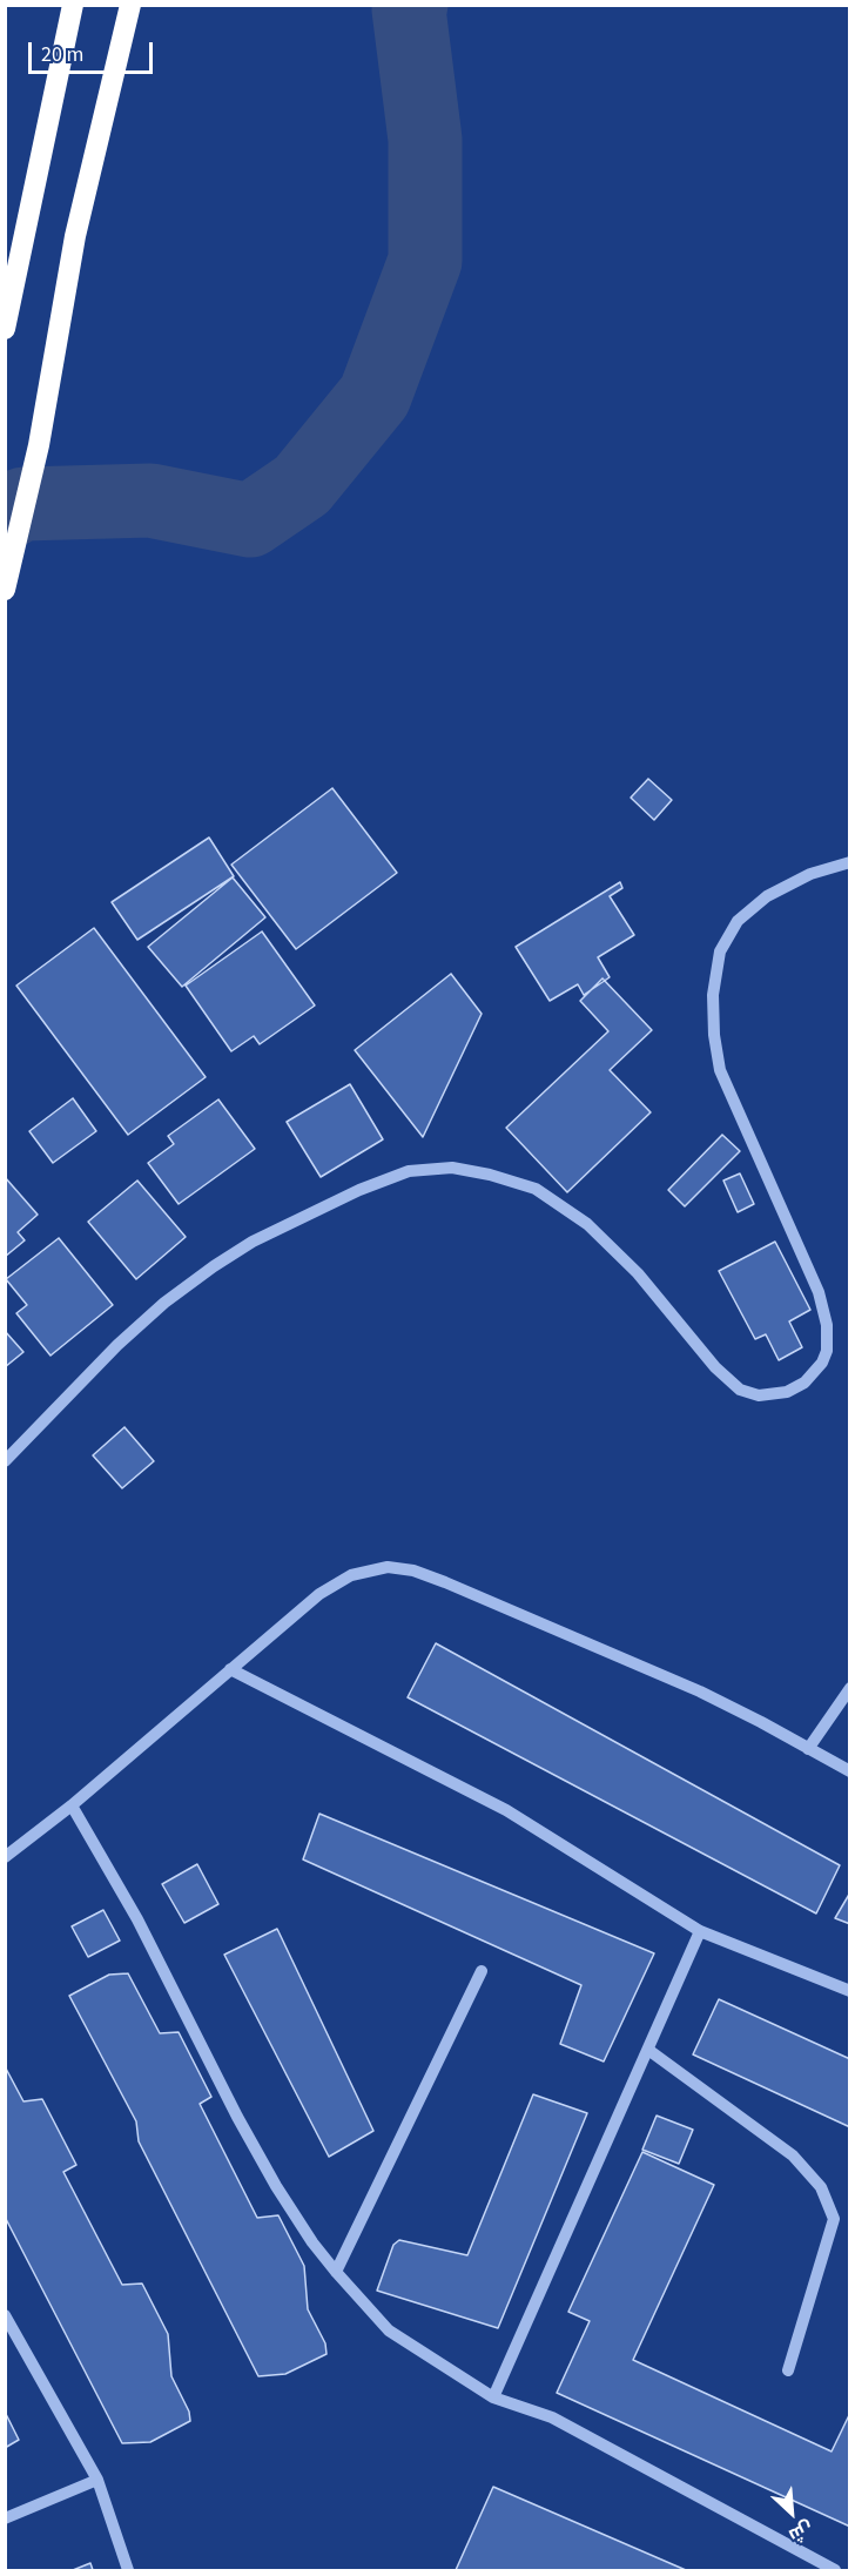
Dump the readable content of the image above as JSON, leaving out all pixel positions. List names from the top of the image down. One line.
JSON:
{"scale_bar":"20 m","north":"bottom right"}
